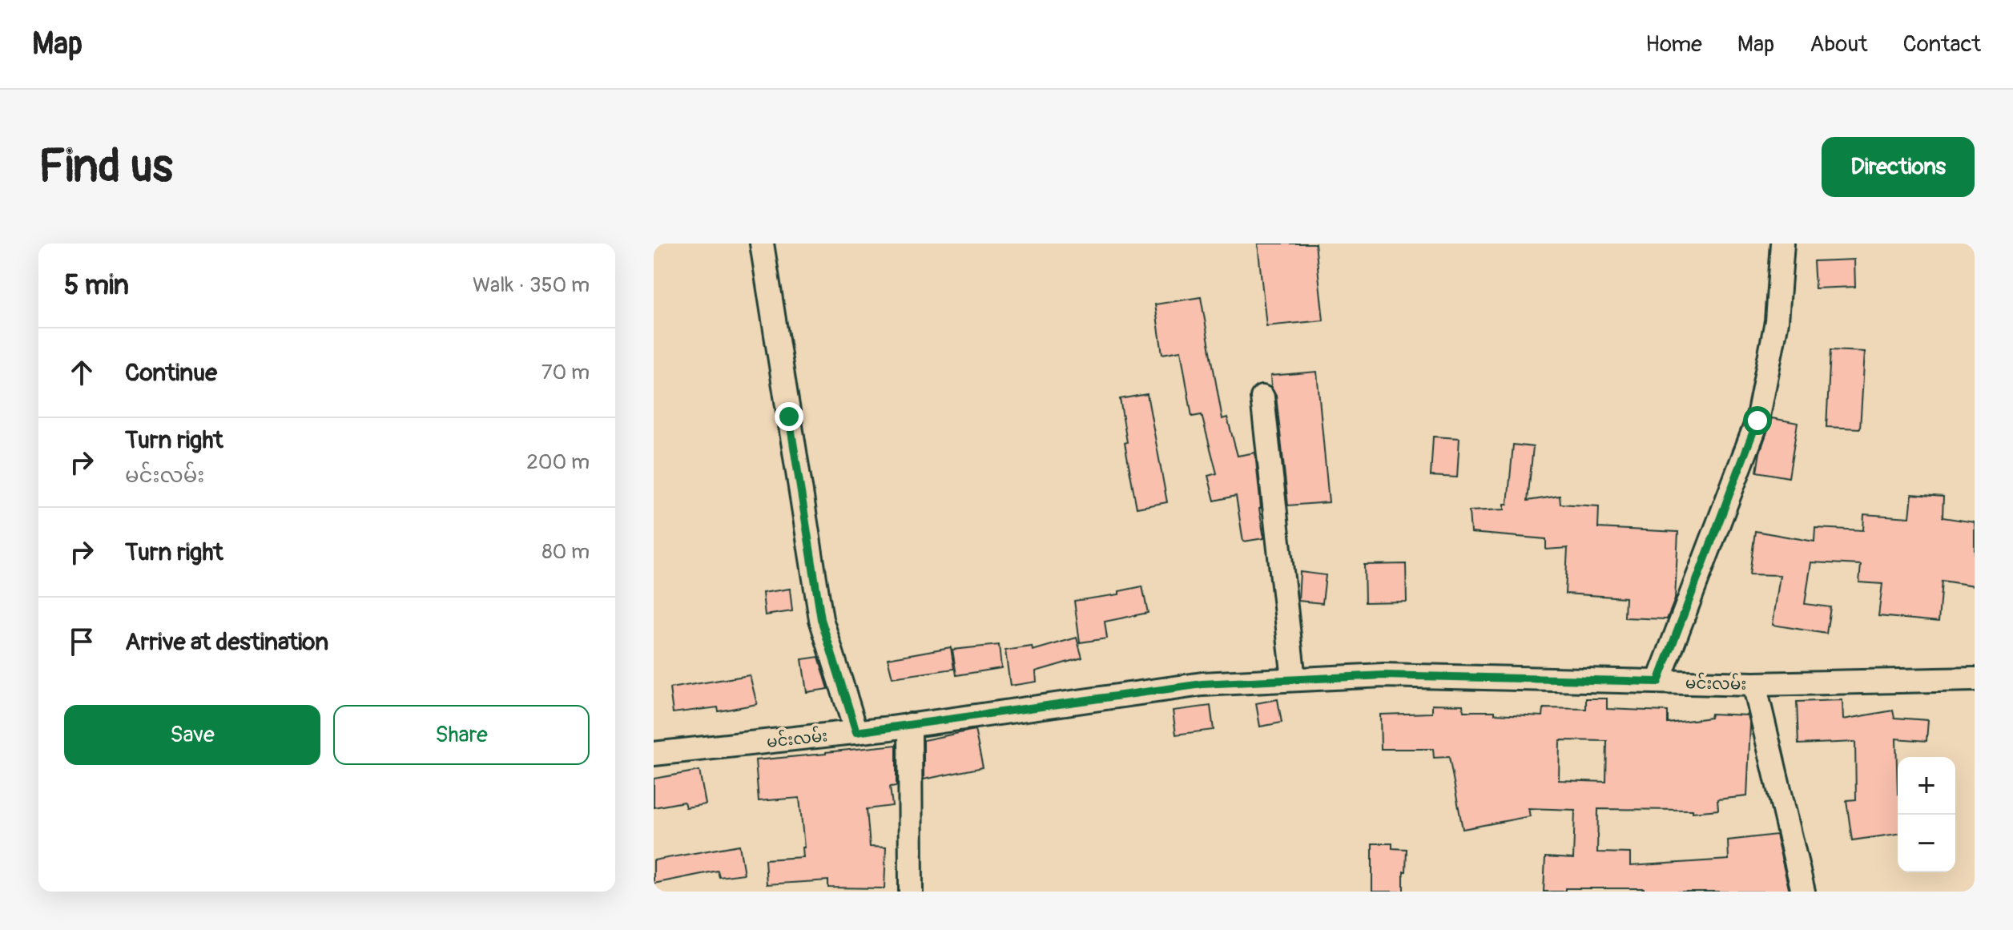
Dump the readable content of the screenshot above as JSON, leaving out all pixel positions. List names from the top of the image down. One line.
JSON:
{"streets":{"street":["မင်းလမ်း"]},"page":{"header":"Map","nav":["Home","Map","About","Contact"],"buttons":["Directions",["Save","Share"]],"title":"Find us","heading":["5 min","Walk · 350 m"],"list":[["Continue","70 m"],["Turn right","မင်းလမ်း","200 m"],["Turn right","80 m"],"Arrive at destination"],"map_buttons":["+","−"]}}
